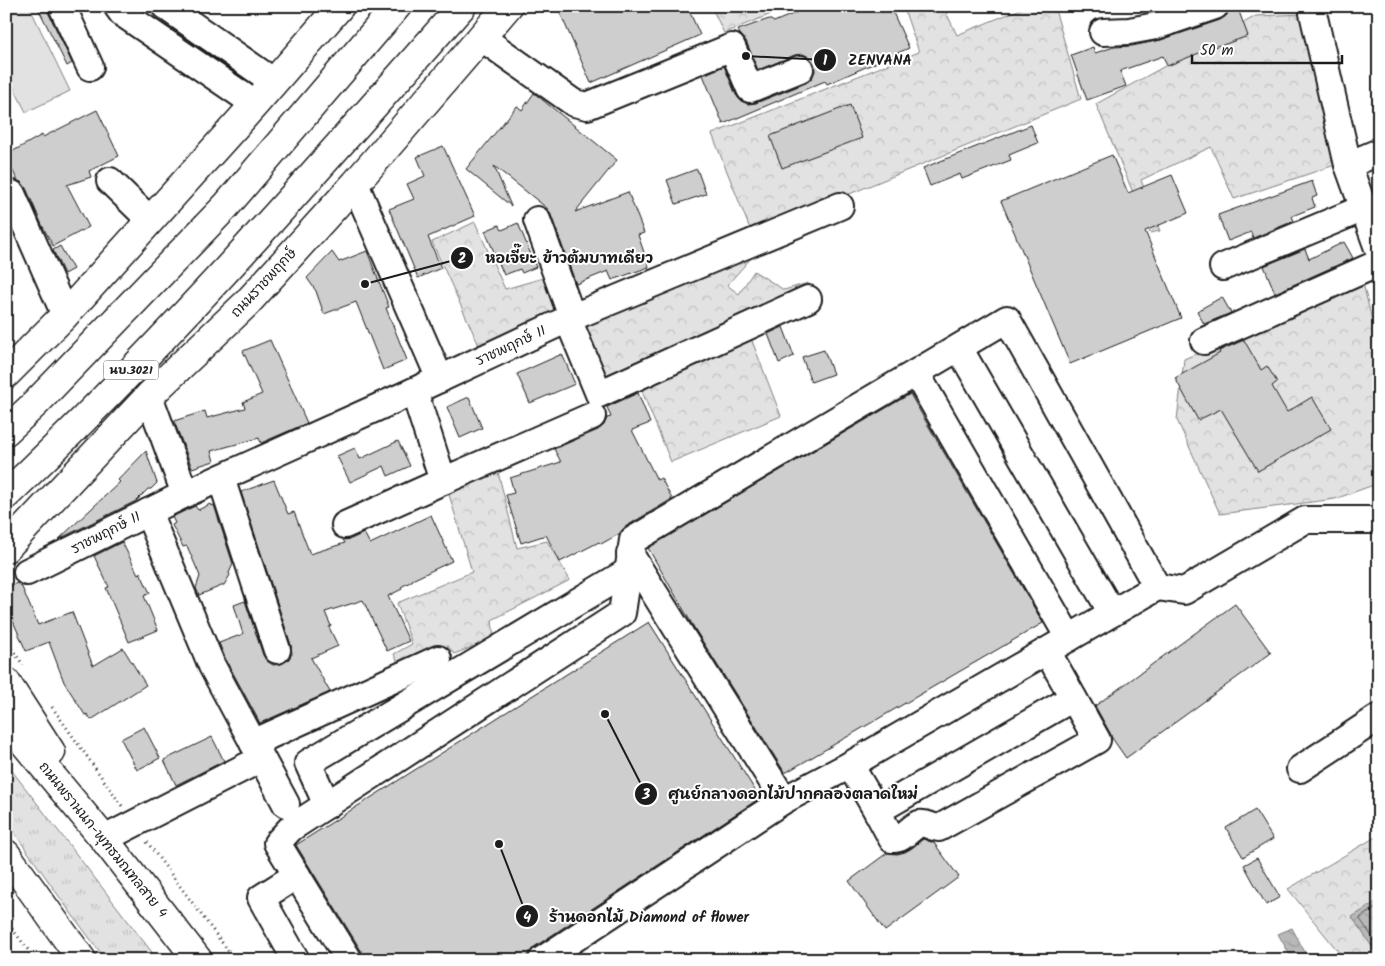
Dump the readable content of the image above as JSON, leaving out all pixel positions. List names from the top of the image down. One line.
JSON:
{"streets":{"main road":["ถนนราชพฤกษ์","นบ.3021","ถนนพรานนก-พุทธมณฑลสาย 4"],"street":["ราชพฤกษ์ 11"]},"places":["ZENVANA","หอเจี๊ยะ ข้าวต้มบาทเดียว","ศูนย์กลางดอกไม้ปากคลองตลาดใหม่","ร้านดอกไม้ Diamond of flower"],"scale_bar":"50 m"}
